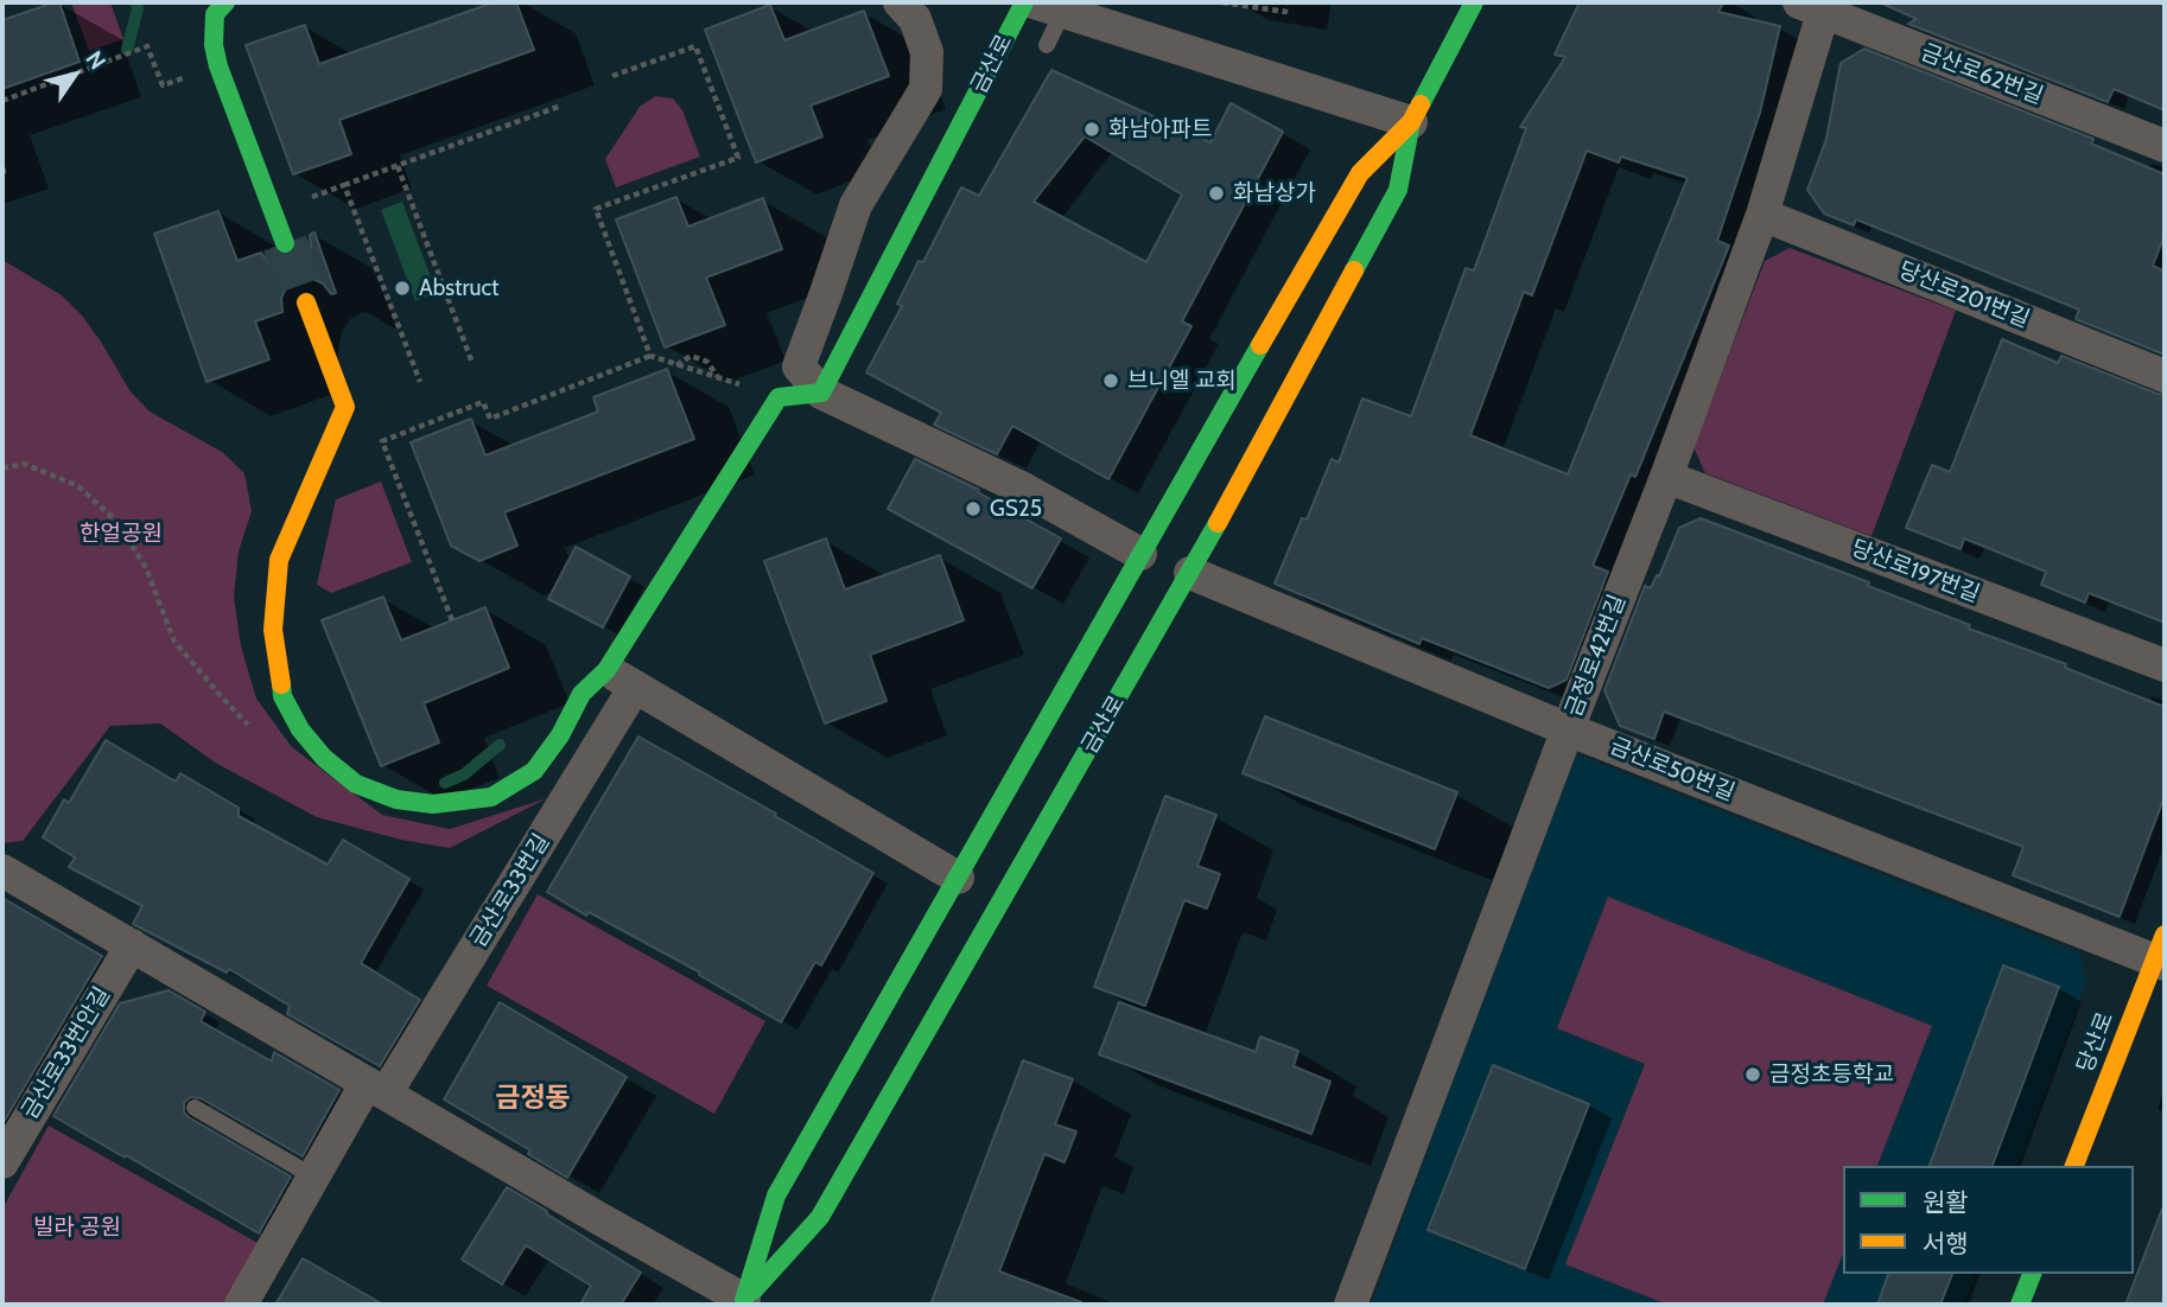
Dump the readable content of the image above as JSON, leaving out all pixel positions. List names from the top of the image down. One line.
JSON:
{"streets":{"street":["금산로","금산로62번길","당산로201번길","당산로197번길","금정로42번길","금산로50번길","금산로33번길","당산로","금산로33번안길"]},"crossings":[["금산로","금산로50번길"],["금산로62번길","금정로42번길"],["당산로201번길","금정로42번길"],["당산로197번길","금정로42번길"],["금정로42번길","금산로50번길"],["금산로50번길","당산로"]],"districts":["금정동"],"parks":["한얼공원","빌라 공원"],"places":["화남아파트","화남상가","Abstruct","브니엘 교회","GS25","금정초등학교"],"legend":["원활","서행"],"north":"top right"}
